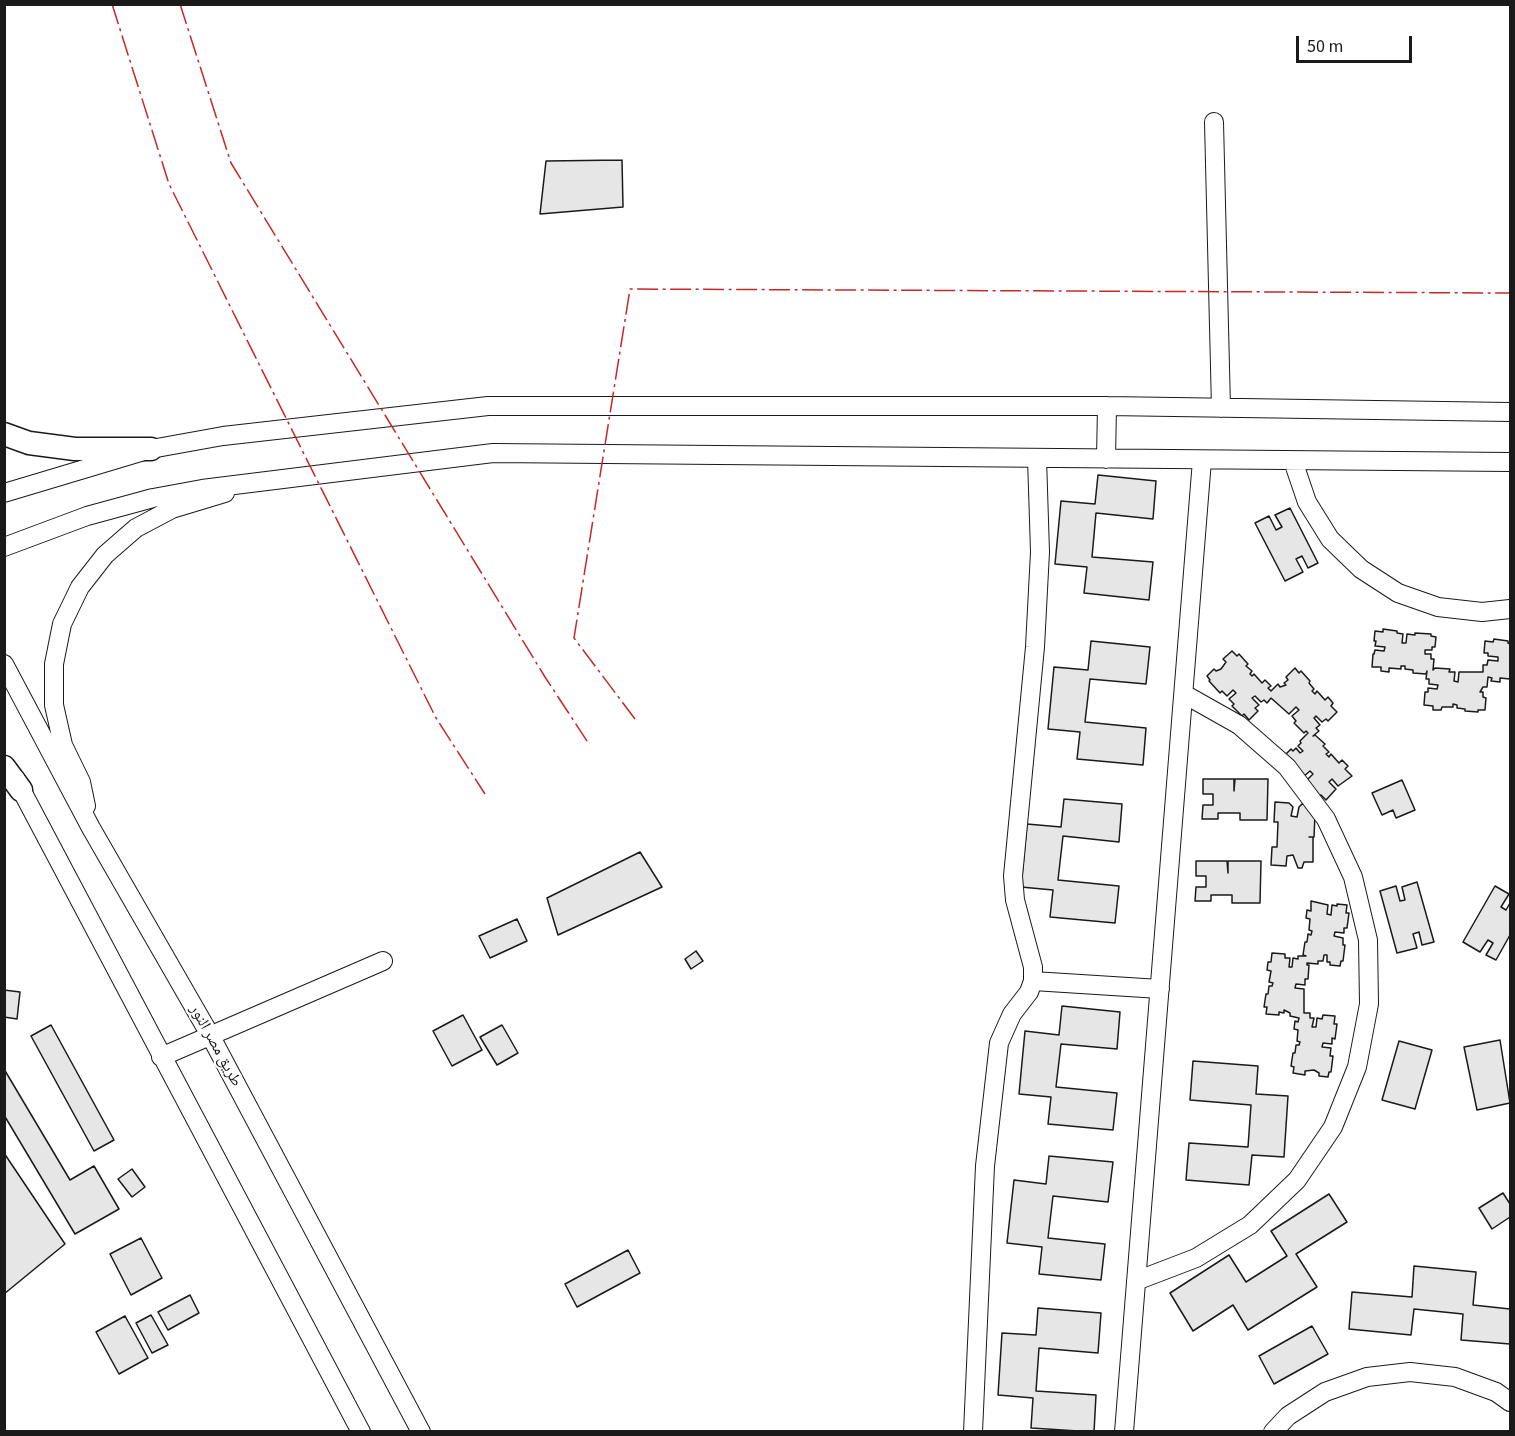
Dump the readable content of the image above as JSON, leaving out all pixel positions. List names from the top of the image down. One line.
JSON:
{"streets":{"street":["طريق مصر النور"]},"scale_bar":"50 m"}
